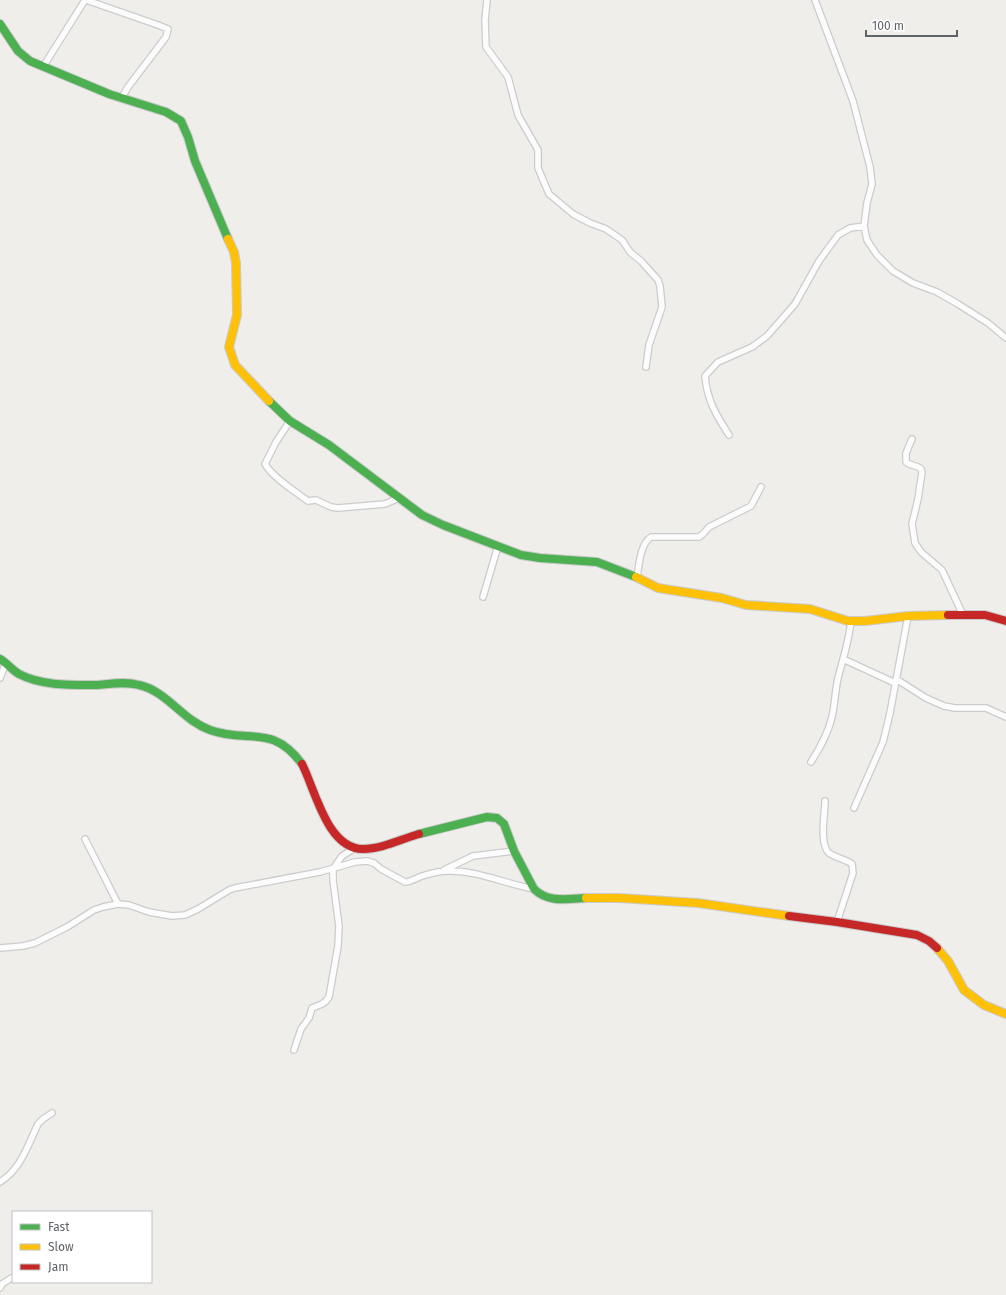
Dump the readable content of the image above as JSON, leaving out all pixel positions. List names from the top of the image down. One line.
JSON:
{"legend":["Fast","Slow","Jam"],"scale_bar":"100 m"}
